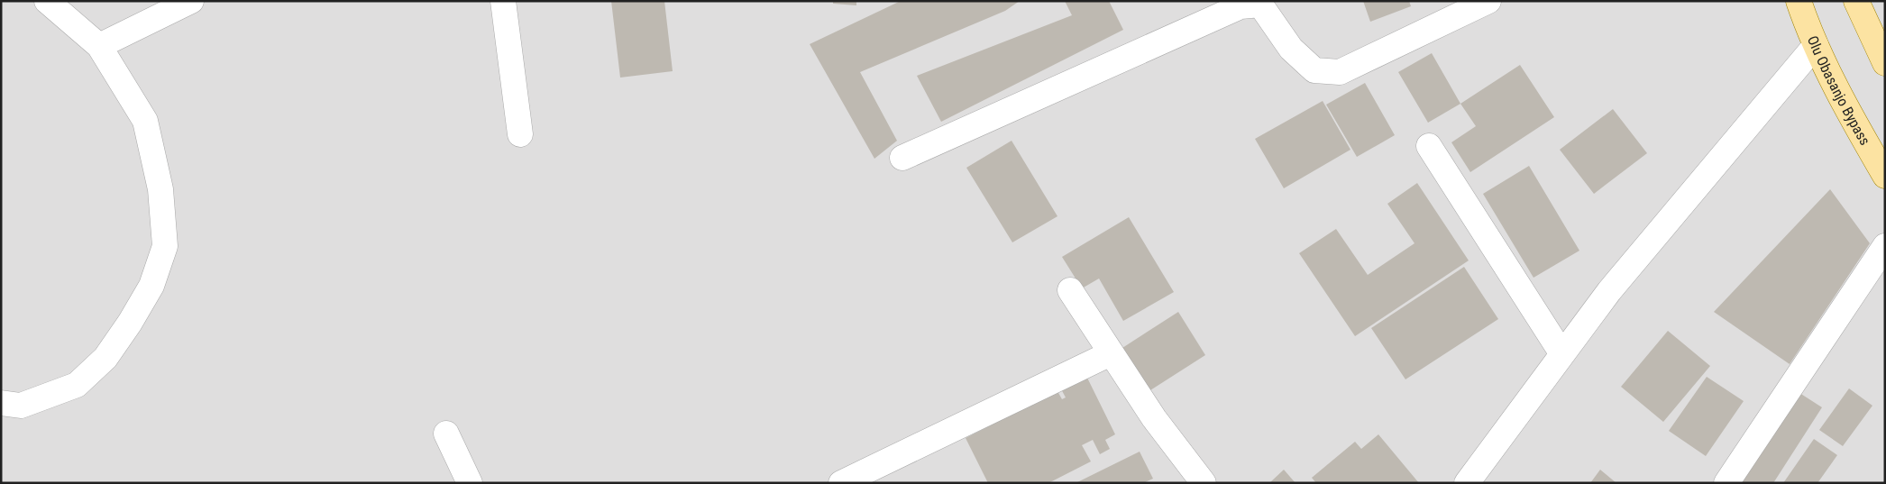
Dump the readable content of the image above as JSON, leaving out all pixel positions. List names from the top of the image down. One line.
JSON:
{"streets":{"main road":["Olu Obasanjo Bypass"]}}
